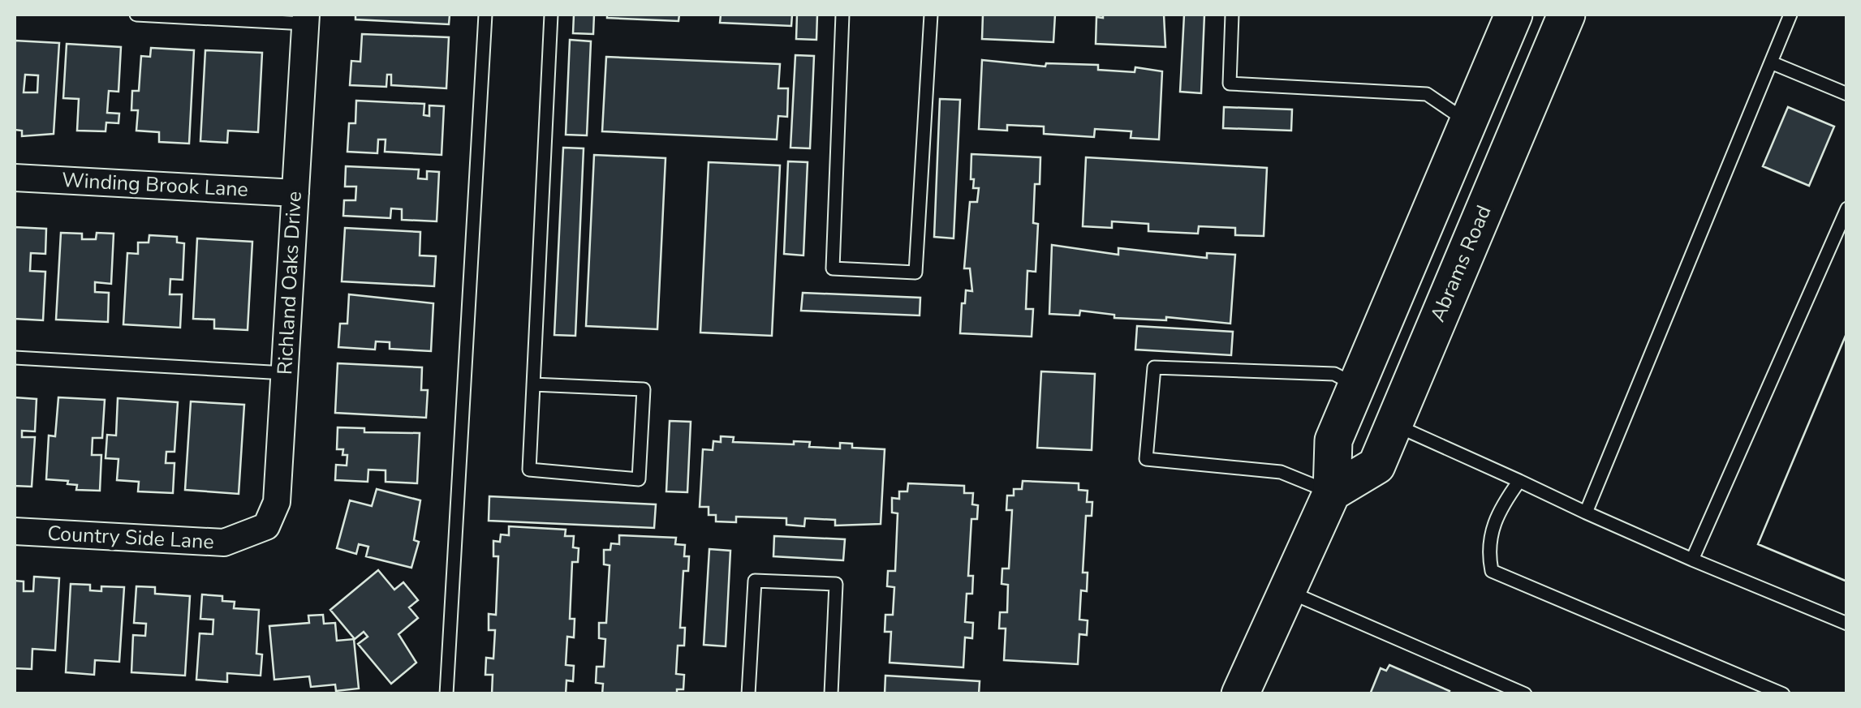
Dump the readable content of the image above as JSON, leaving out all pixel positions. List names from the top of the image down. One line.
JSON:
{"streets":{"main road":["Abrams Road"],"street":["Winding Brook Lane","Richland Oaks Drive","Country Side Lane"]},"crossings":[["Winding Brook Lane","Richland Oaks Drive"],["Richland Oaks Drive","Country Side Lane"]]}
